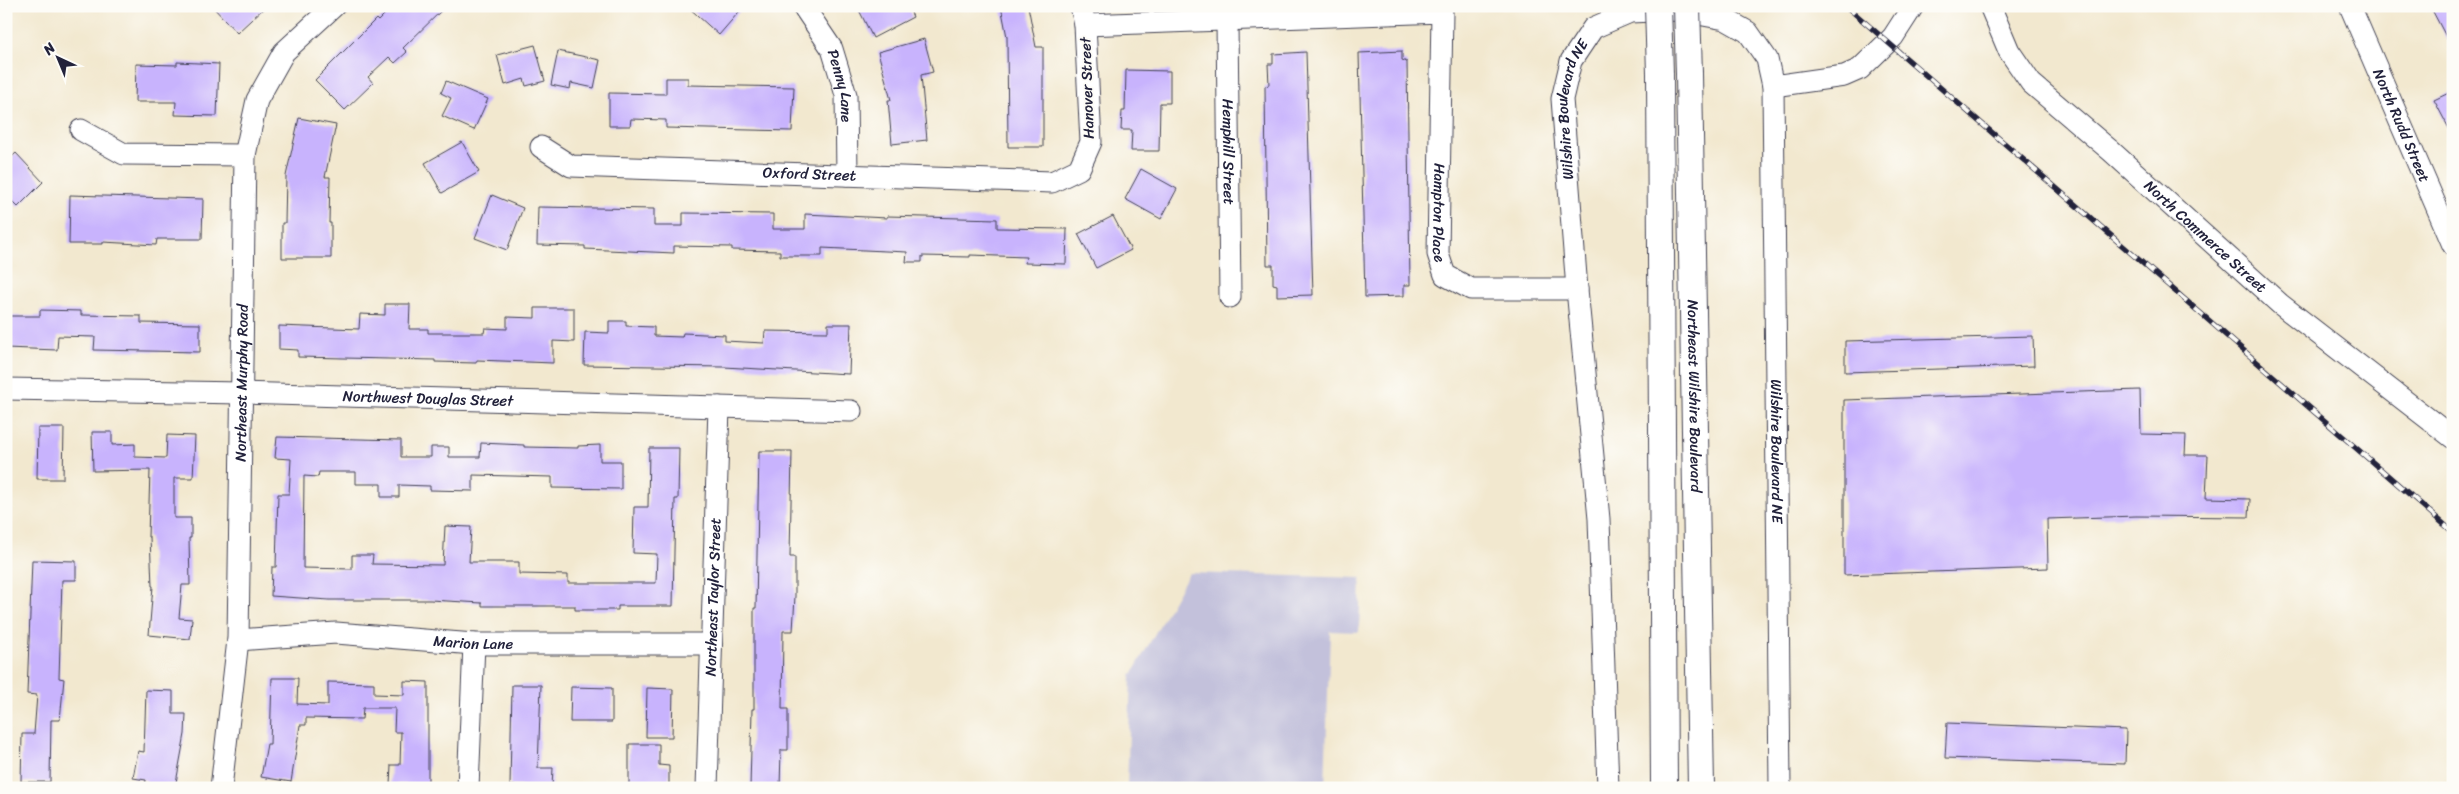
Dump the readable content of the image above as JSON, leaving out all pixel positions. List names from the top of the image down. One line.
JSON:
{"streets":{"main road":["Northeast Wilshire Boulevard"],"street":["Penny Lane","Hanover Street","Wilshire Boulevard NE","North Rudd Street","Hemphill Street","Oxford Street","Hampton Place","North Commerce Street","Northeast Murphy Road","Northwest Douglas Street","Northeast Taylor Street","Marion Lane"]},"crossings":[["Penny Lane","Oxford Street"],["Hanover Street","Oxford Street"],["Wilshire Boulevard NE","Hampton Place"],["Hemphill Street","Hampton Place"],["Northeast Murphy Road","Northwest Douglas Street"],["Northeast Murphy Road","Marion Lane"],["Northwest Douglas Street","Northeast Taylor Street"],["Northeast Taylor Street","Marion Lane"]],"north":"top left"}
